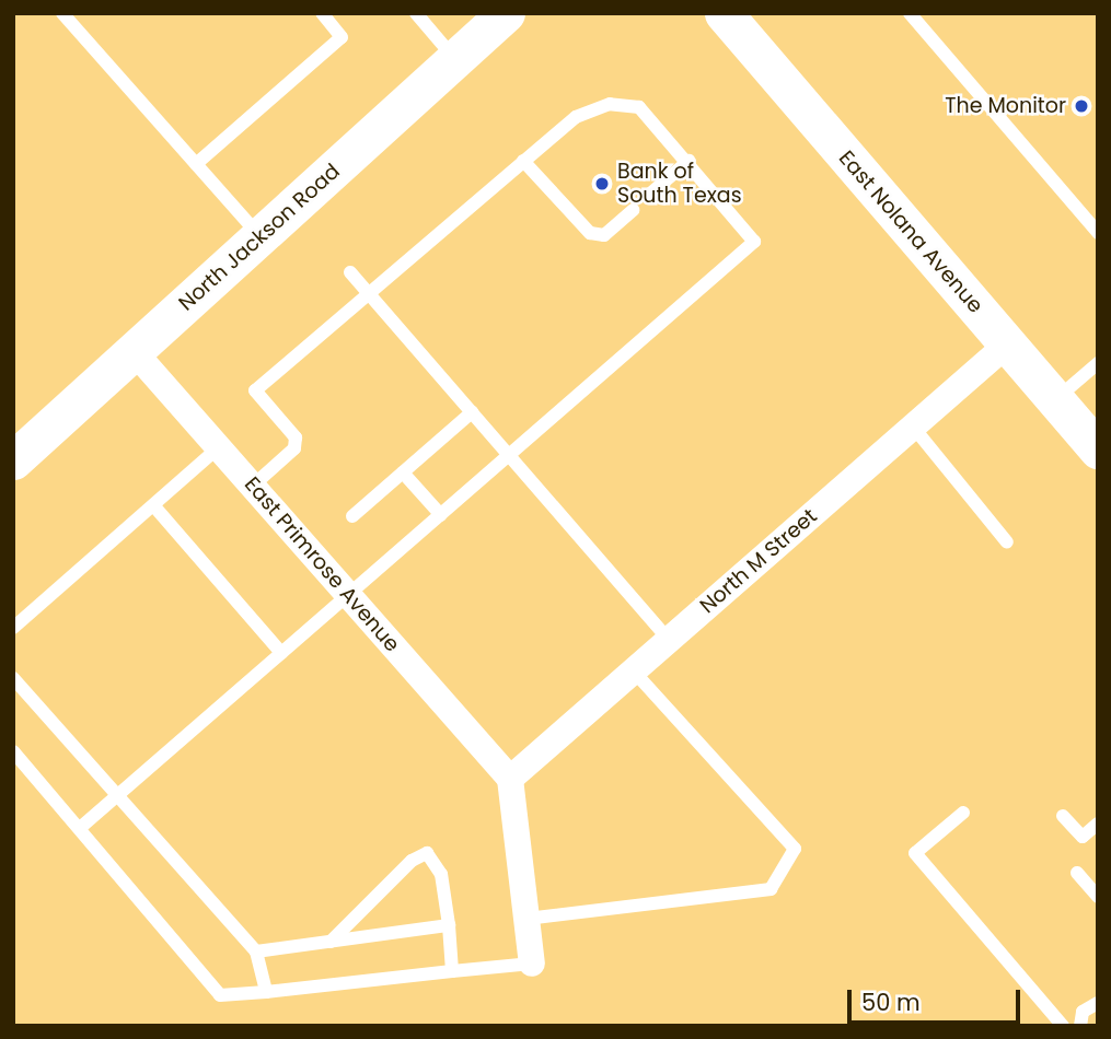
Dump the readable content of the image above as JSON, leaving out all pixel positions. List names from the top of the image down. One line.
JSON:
{"streets":{"main road":["East Nolana Avenue","North Jackson Road"],"street":["North M Street","East Primrose Avenue"]},"crossings":[["East Nolana Avenue","North M Street"],["North Jackson Road","East Primrose Avenue"],["North M Street","East Primrose Avenue"]],"places":["The Monitor","Bank of South Texas"],"scale_bar":"50 m"}
